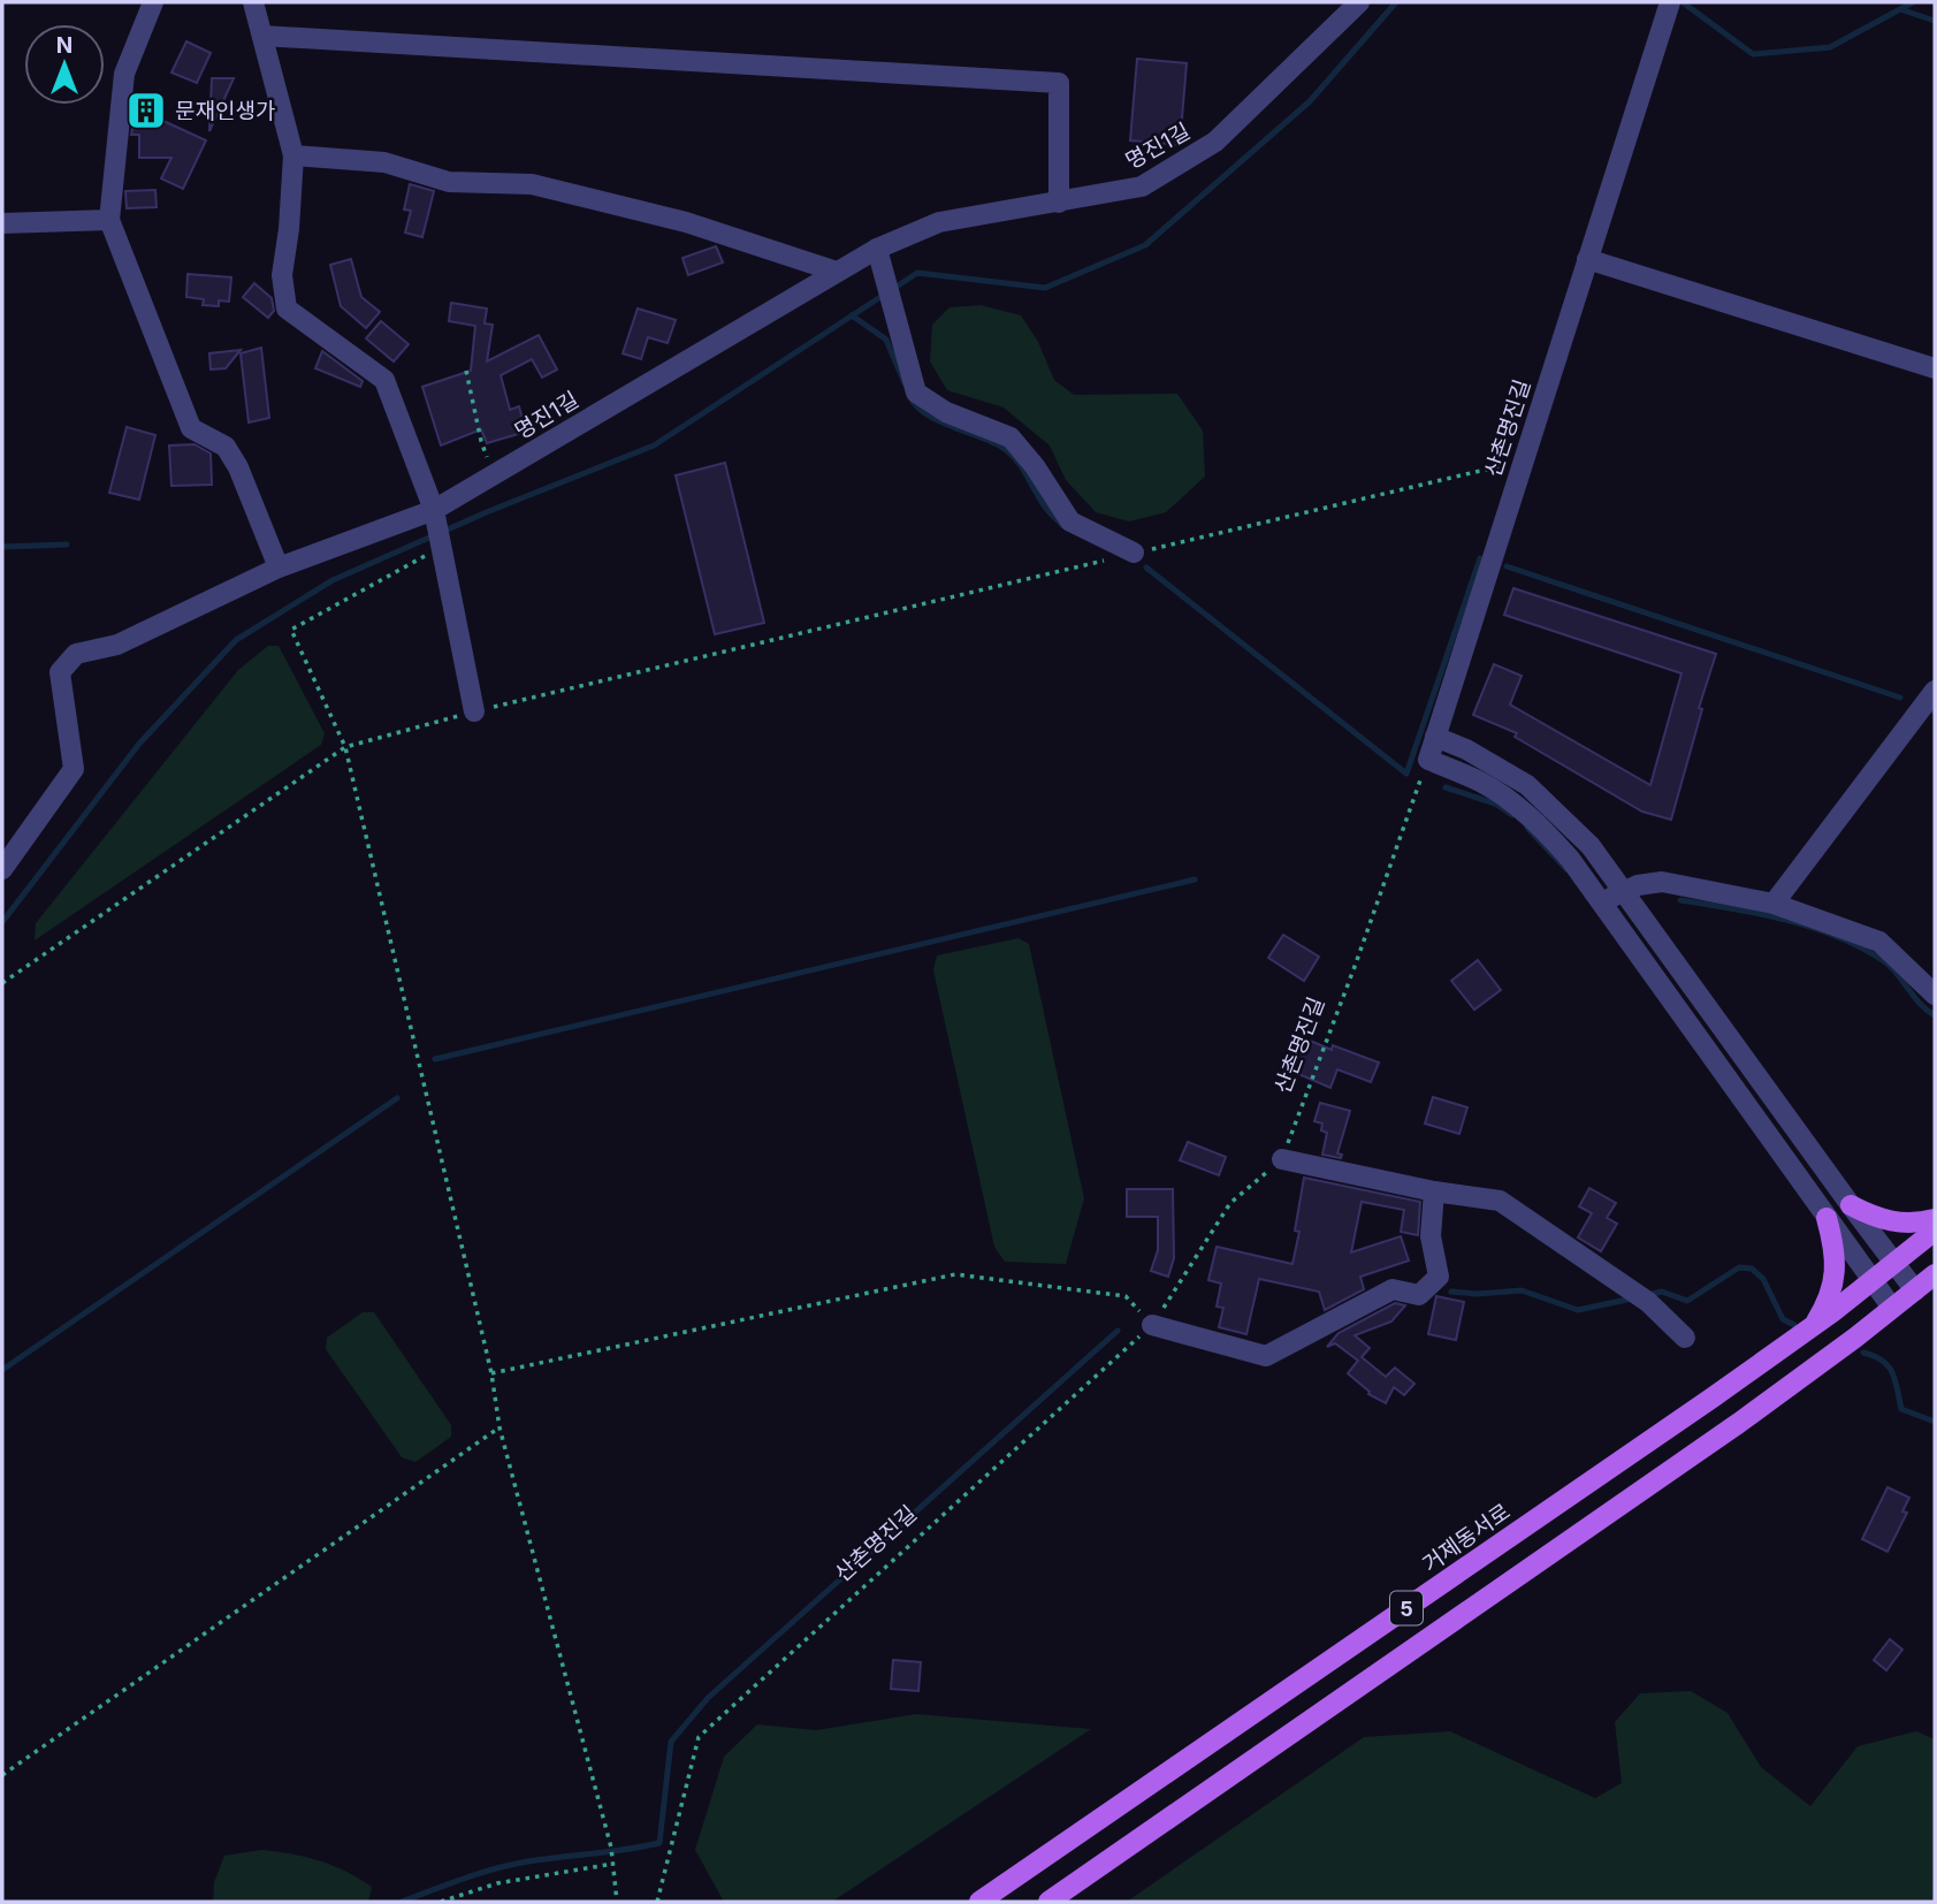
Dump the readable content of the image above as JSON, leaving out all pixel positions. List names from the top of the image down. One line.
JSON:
{"streets":{"main road":["거제동서로","5"],"street":["명진1길","산촌명진길"]},"places":{"building":["문재인생가"]},"north":"top"}
